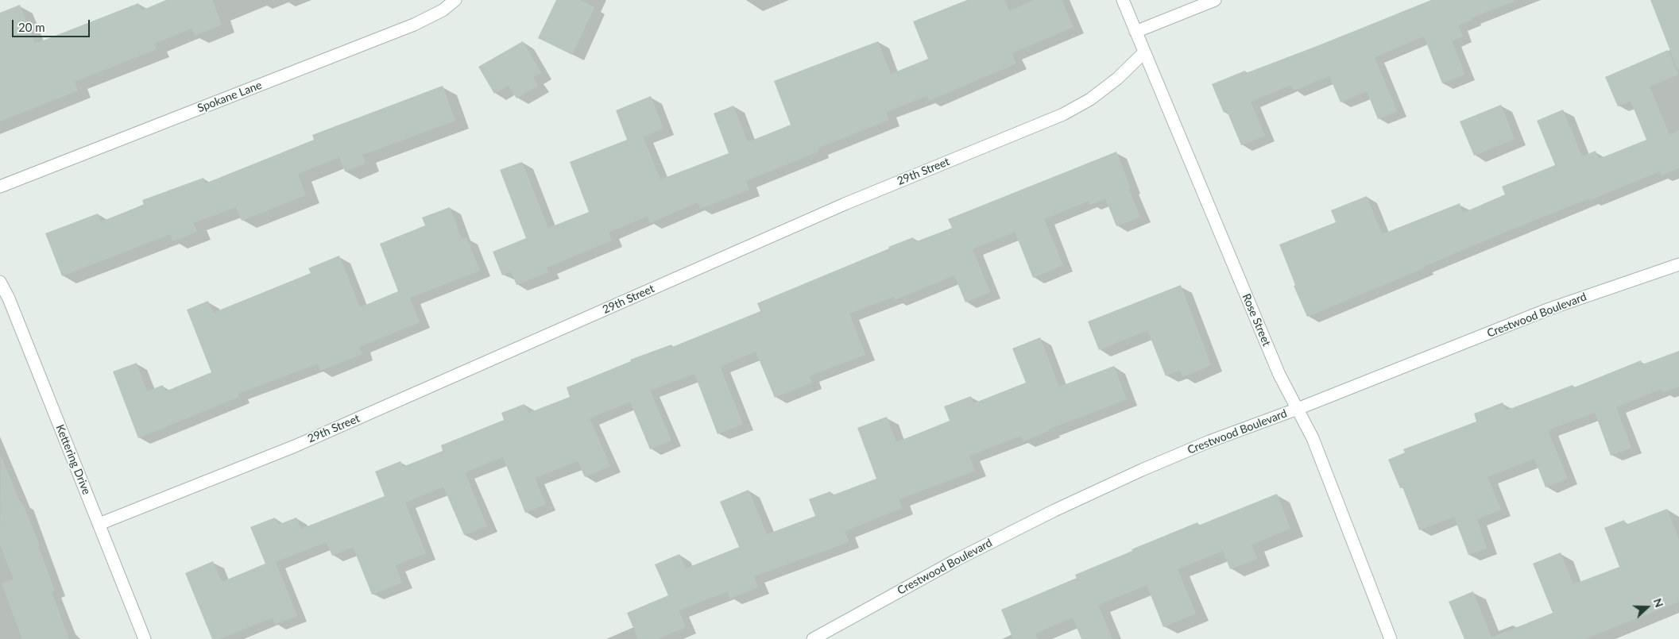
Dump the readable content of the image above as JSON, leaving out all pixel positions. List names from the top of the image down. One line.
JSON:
{"streets":{"street":["Spokane Lane","29th Street","Crestwood Boulevard","Rose Street","Kettering Drive"]},"crossings":[["29th Street","Rose Street"],["29th Street","Kettering Drive"],["Crestwood Boulevard","Rose Street"]],"scale_bar":"20 m","north":"right"}
